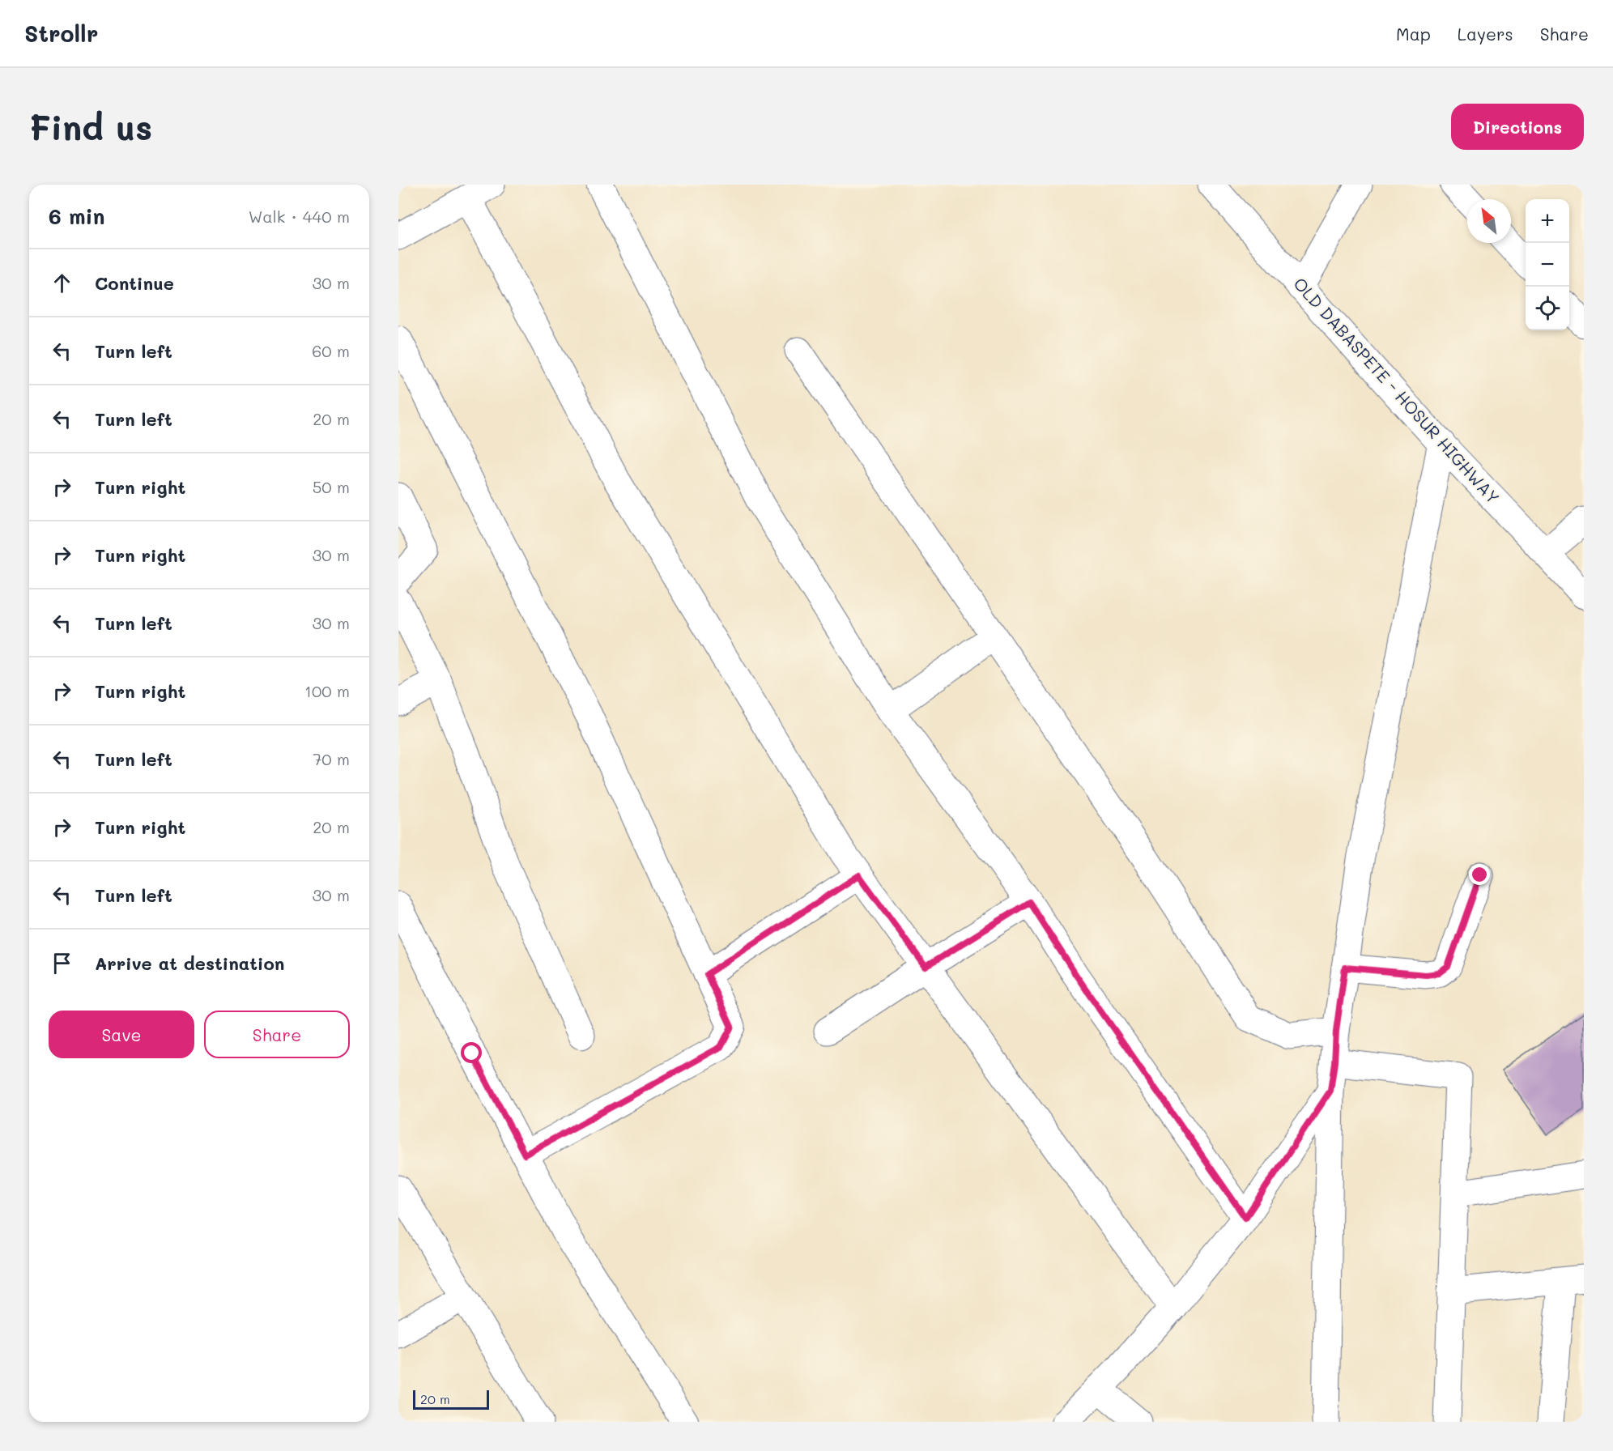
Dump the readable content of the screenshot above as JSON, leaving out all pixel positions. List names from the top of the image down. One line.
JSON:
{"streets":{"street":["OLD DABASPETE - HOSUR HIGHWAY"]},"scale_bar":"20 m","north":"top left","page":{"header":"Strollr","nav":["Map","Layers","Share"],"buttons":["Directions",["Save","Share"]],"title":"Find us","heading":["6 min","Walk · 440 m"],"map_buttons":["+","−"],"list":[["Continue","30 m"],["Turn left","60 m"],["Turn left","20 m"],["Turn right","50 m"],["Turn right","30 m"],["Turn left","30 m"],["Turn right","100 m"],["Turn left","70 m"],["Turn right","20 m"],["Turn left","30 m"],"Arrive at destination"],"scale":"20 m"}}
